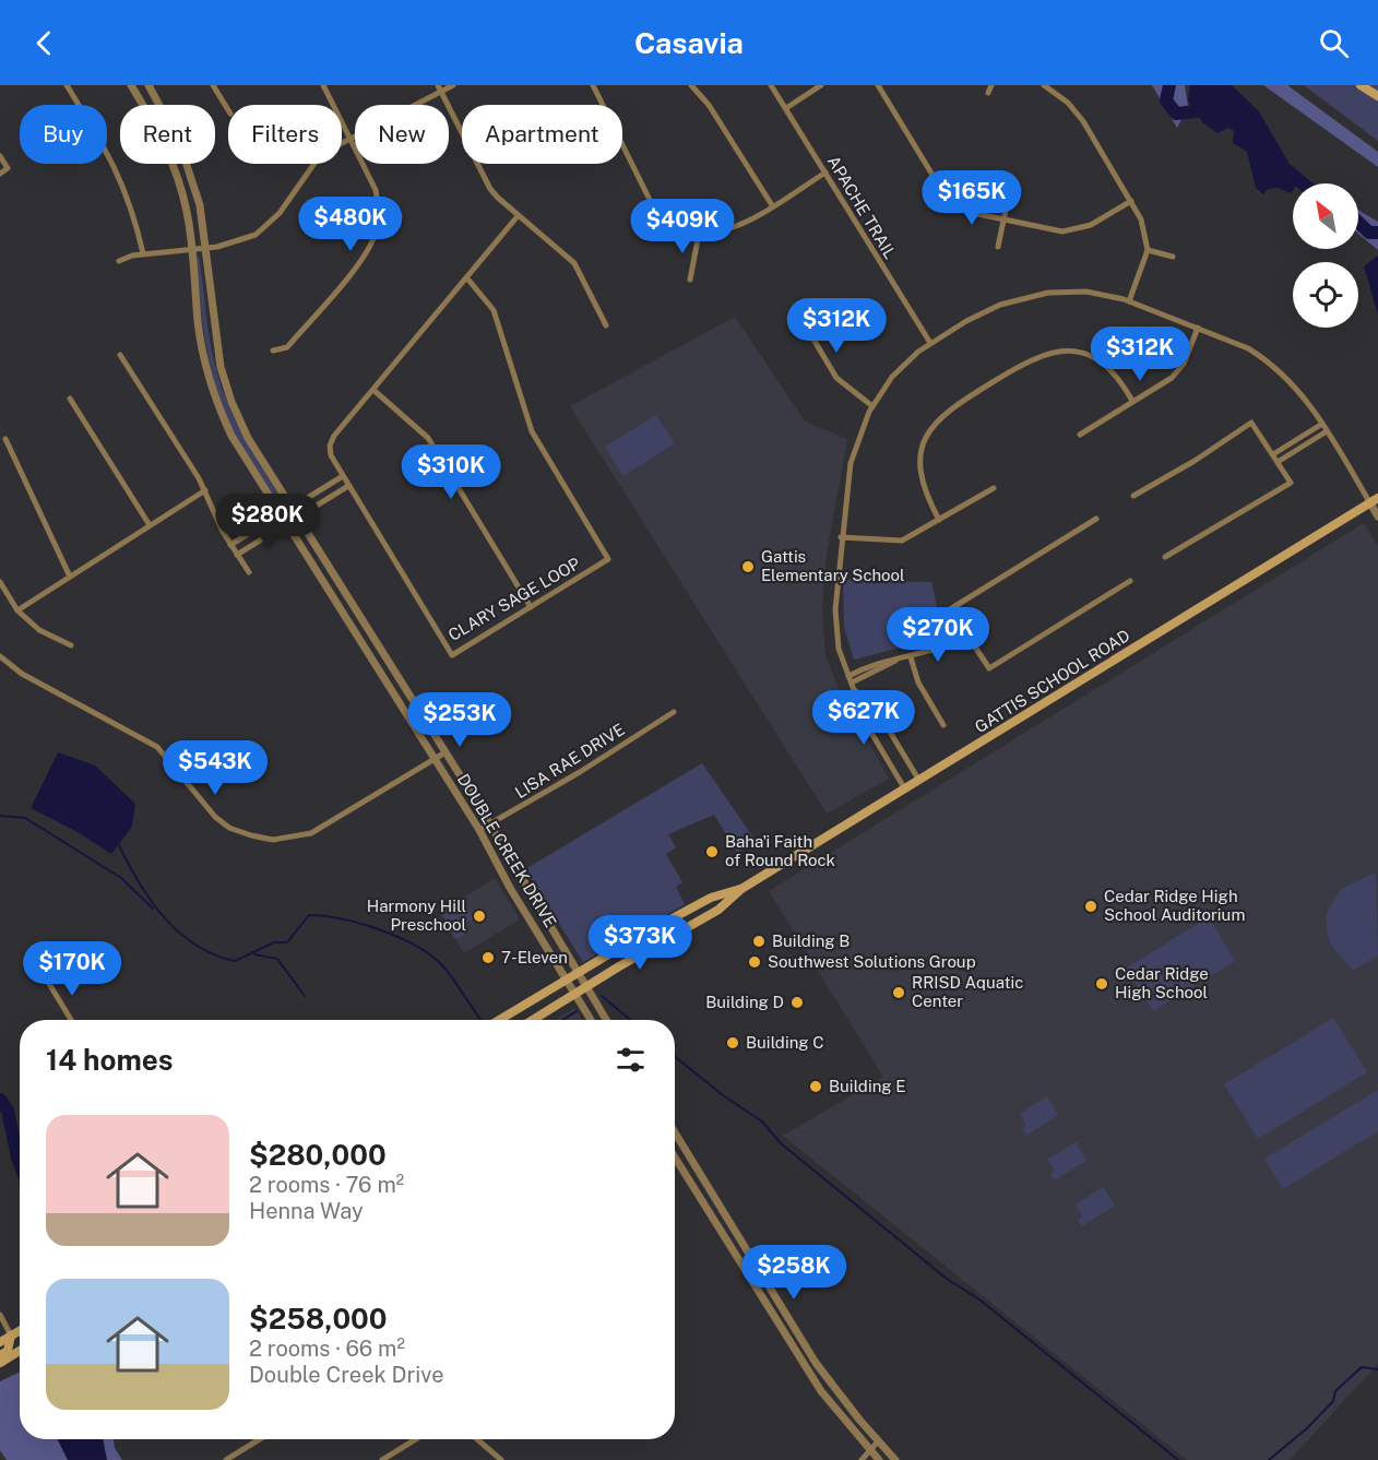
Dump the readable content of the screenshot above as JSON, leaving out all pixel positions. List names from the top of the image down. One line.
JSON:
{"streets":{"main road":["GATTIS SCHOOL ROAD"],"street":["APACHE TRAIL","CLARY SAGE LOOP","LISA RAE DRIVE","DOUBLE CREEK DRIVE"]},"crossings":[["GATTIS SCHOOL ROAD","DOUBLE CREEK DRIVE"],["LISA RAE DRIVE","DOUBLE CREEK DRIVE"]],"places":["Gattis Elementary School","Baha'i Faith of Round Rock","Cedar Ridge High School Auditorium","Harmony Hill Preschool","Building B","7-Eleven","Southwest Solutions Group","Cedar Ridge High School","RRISD Aquatic Center","Building D","Building C","Building E"],"north":"top left","page":{"header":"Casavia","chip":["Buy","Rent","Filters","New","Apartment"],"price":["$165K","$480K","$409K","$312K","$312K","$310K","$280K","$270K","$627K","$253K","$543K","$373K","$170K","$258K"],"heading":"14 homes","list":[{"name":"$280,000","note":"2 rooms · 76 m² · Henna Way"},{"name":"$258,000","note":"2 rooms · 66 m² · Double Creek Drive"}]}}
